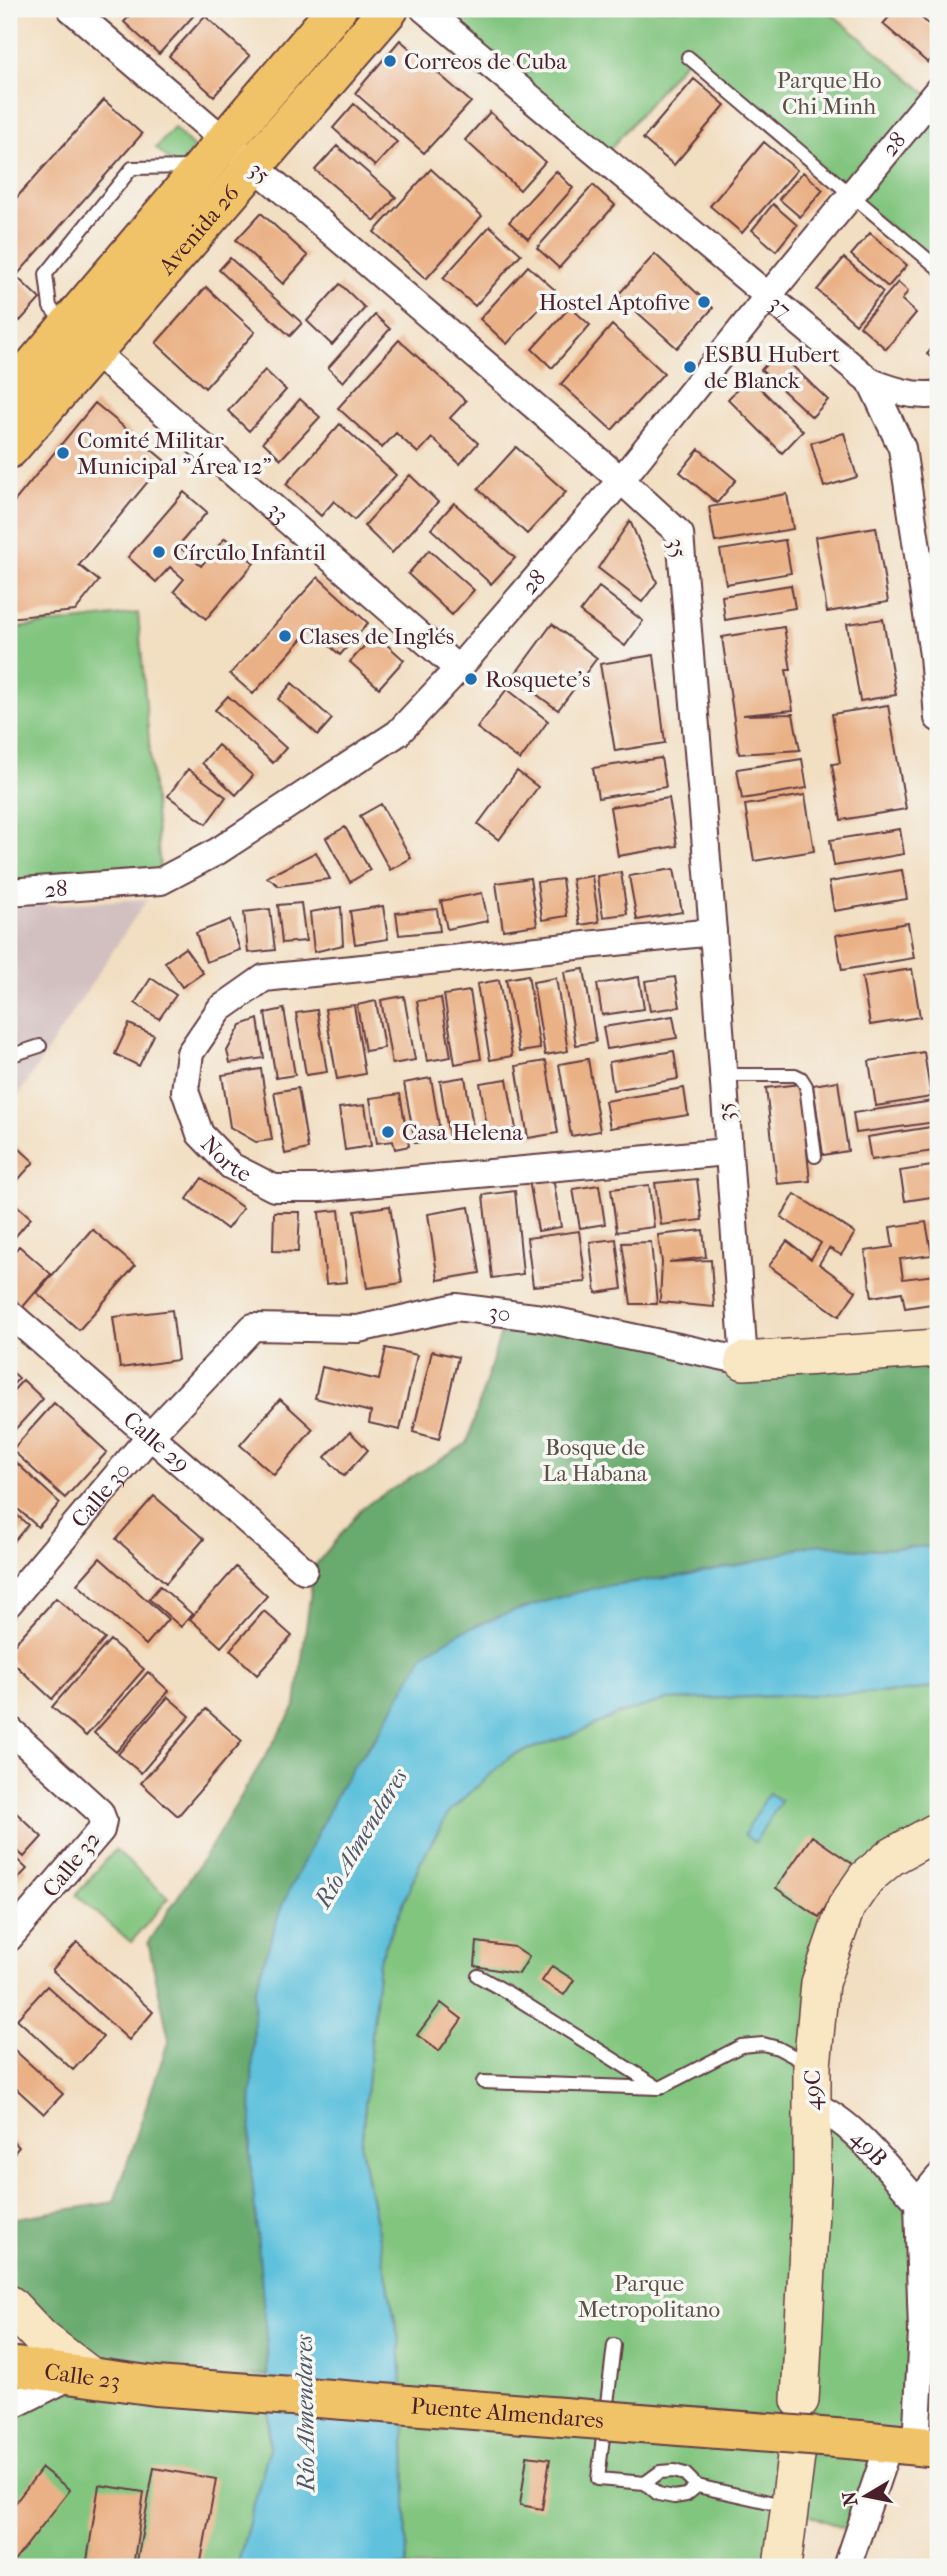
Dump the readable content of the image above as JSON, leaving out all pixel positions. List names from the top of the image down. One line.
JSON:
{"streets":{"main road":["Avenida 26","Calle 23","Puente Almendares"],"street":["28","35","37","33","Norte","30","Calle 29","Calle 30","Calle 32","49C","49B"]},"crossings":[["28","35"],["28","37"],["28","33"],["35","Avenida 26"],["35","Norte"],["35","30"],["Avenida 26","33"],["30","Calle 30"],["Calle 29","Calle 30"],["49C","49B"],["Calle 23","Puente Almendares"]],"water":["Río Almendares"],"parks":["Parque Ho Chi Minh","Bosque de La Habana","Parque Metropolitano"],"places":["Correos de Cuba","Hostel Aptofive","ESBU Hubert de Blanck","Comité Militar Municipal \"Área 12\"","Círculo Infantil","Clases de Inglés","Rosquete's","Casa Helena"],"north":"left"}
